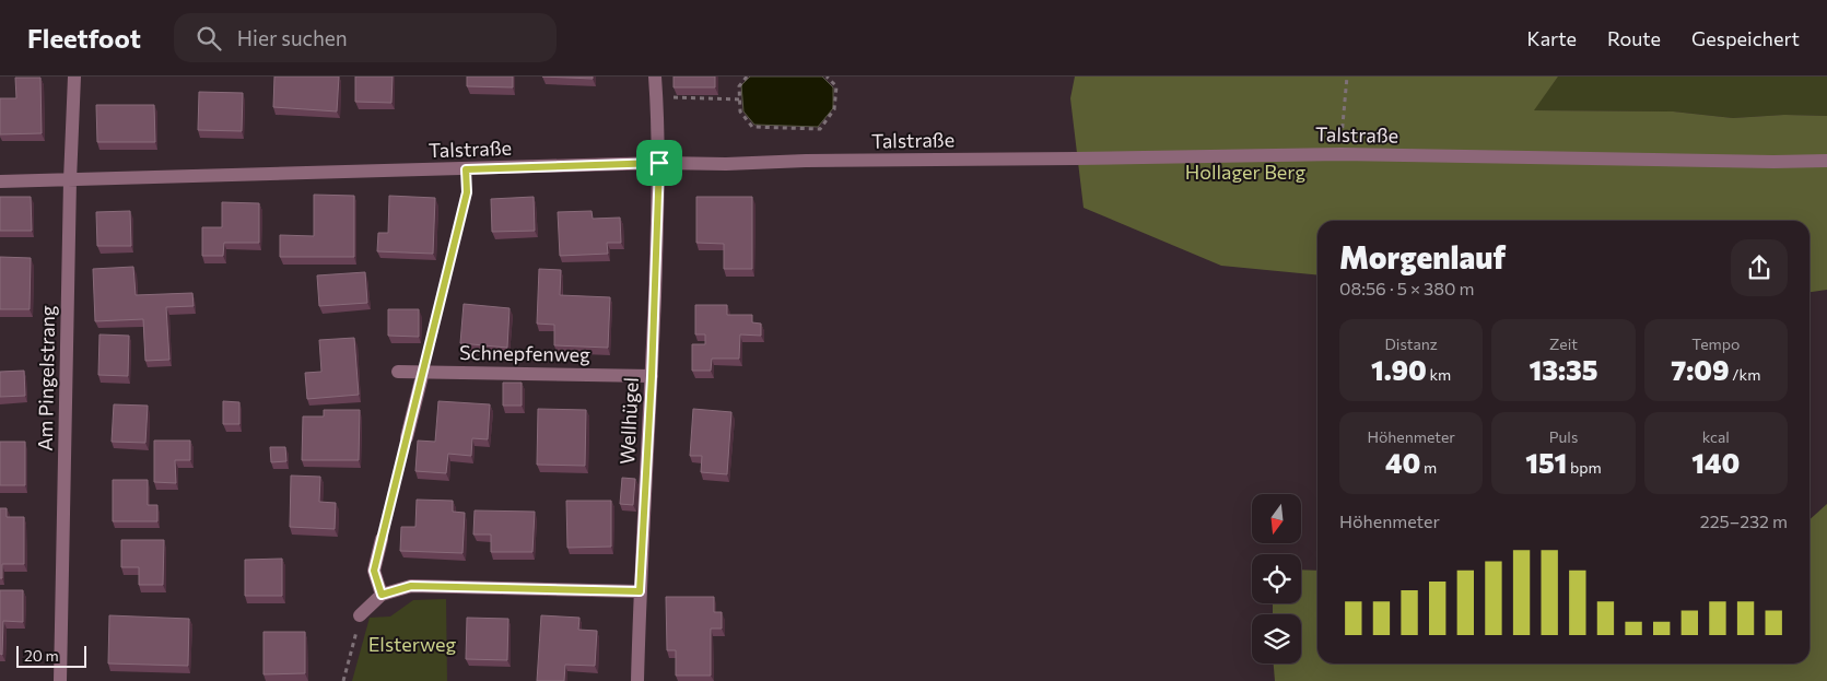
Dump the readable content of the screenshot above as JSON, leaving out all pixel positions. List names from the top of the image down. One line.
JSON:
{"streets":{"street":["Talstraße","Schnepfenweg","Am Pingelstrang","Wellhügel"]},"crossings":[["Talstraße","Am Pingelstrang"],["Talstraße","Wellhügel"],["Schnepfenweg","Wellhügel"]],"parks":["Hollager Berg","Elsterweg"],"scale_bar":"20 m","north":"bottom","page":{"header":"Fleetfoot","search":"Hier suchen","nav":["Karte","Route","Gespeichert"],"heading":["Morgenlauf","08:56 · 5 × 380 m"],"stats":[["Distanz","1.90 km"],["Zeit","13:35"],["Tempo","7:09 /km"],["Höhenmeter","40 m"],["Puls","151 bpm"],["kcal","140"]],"chart":["Höhenmeter","225–232 m"],"scale":"20 m"}}
